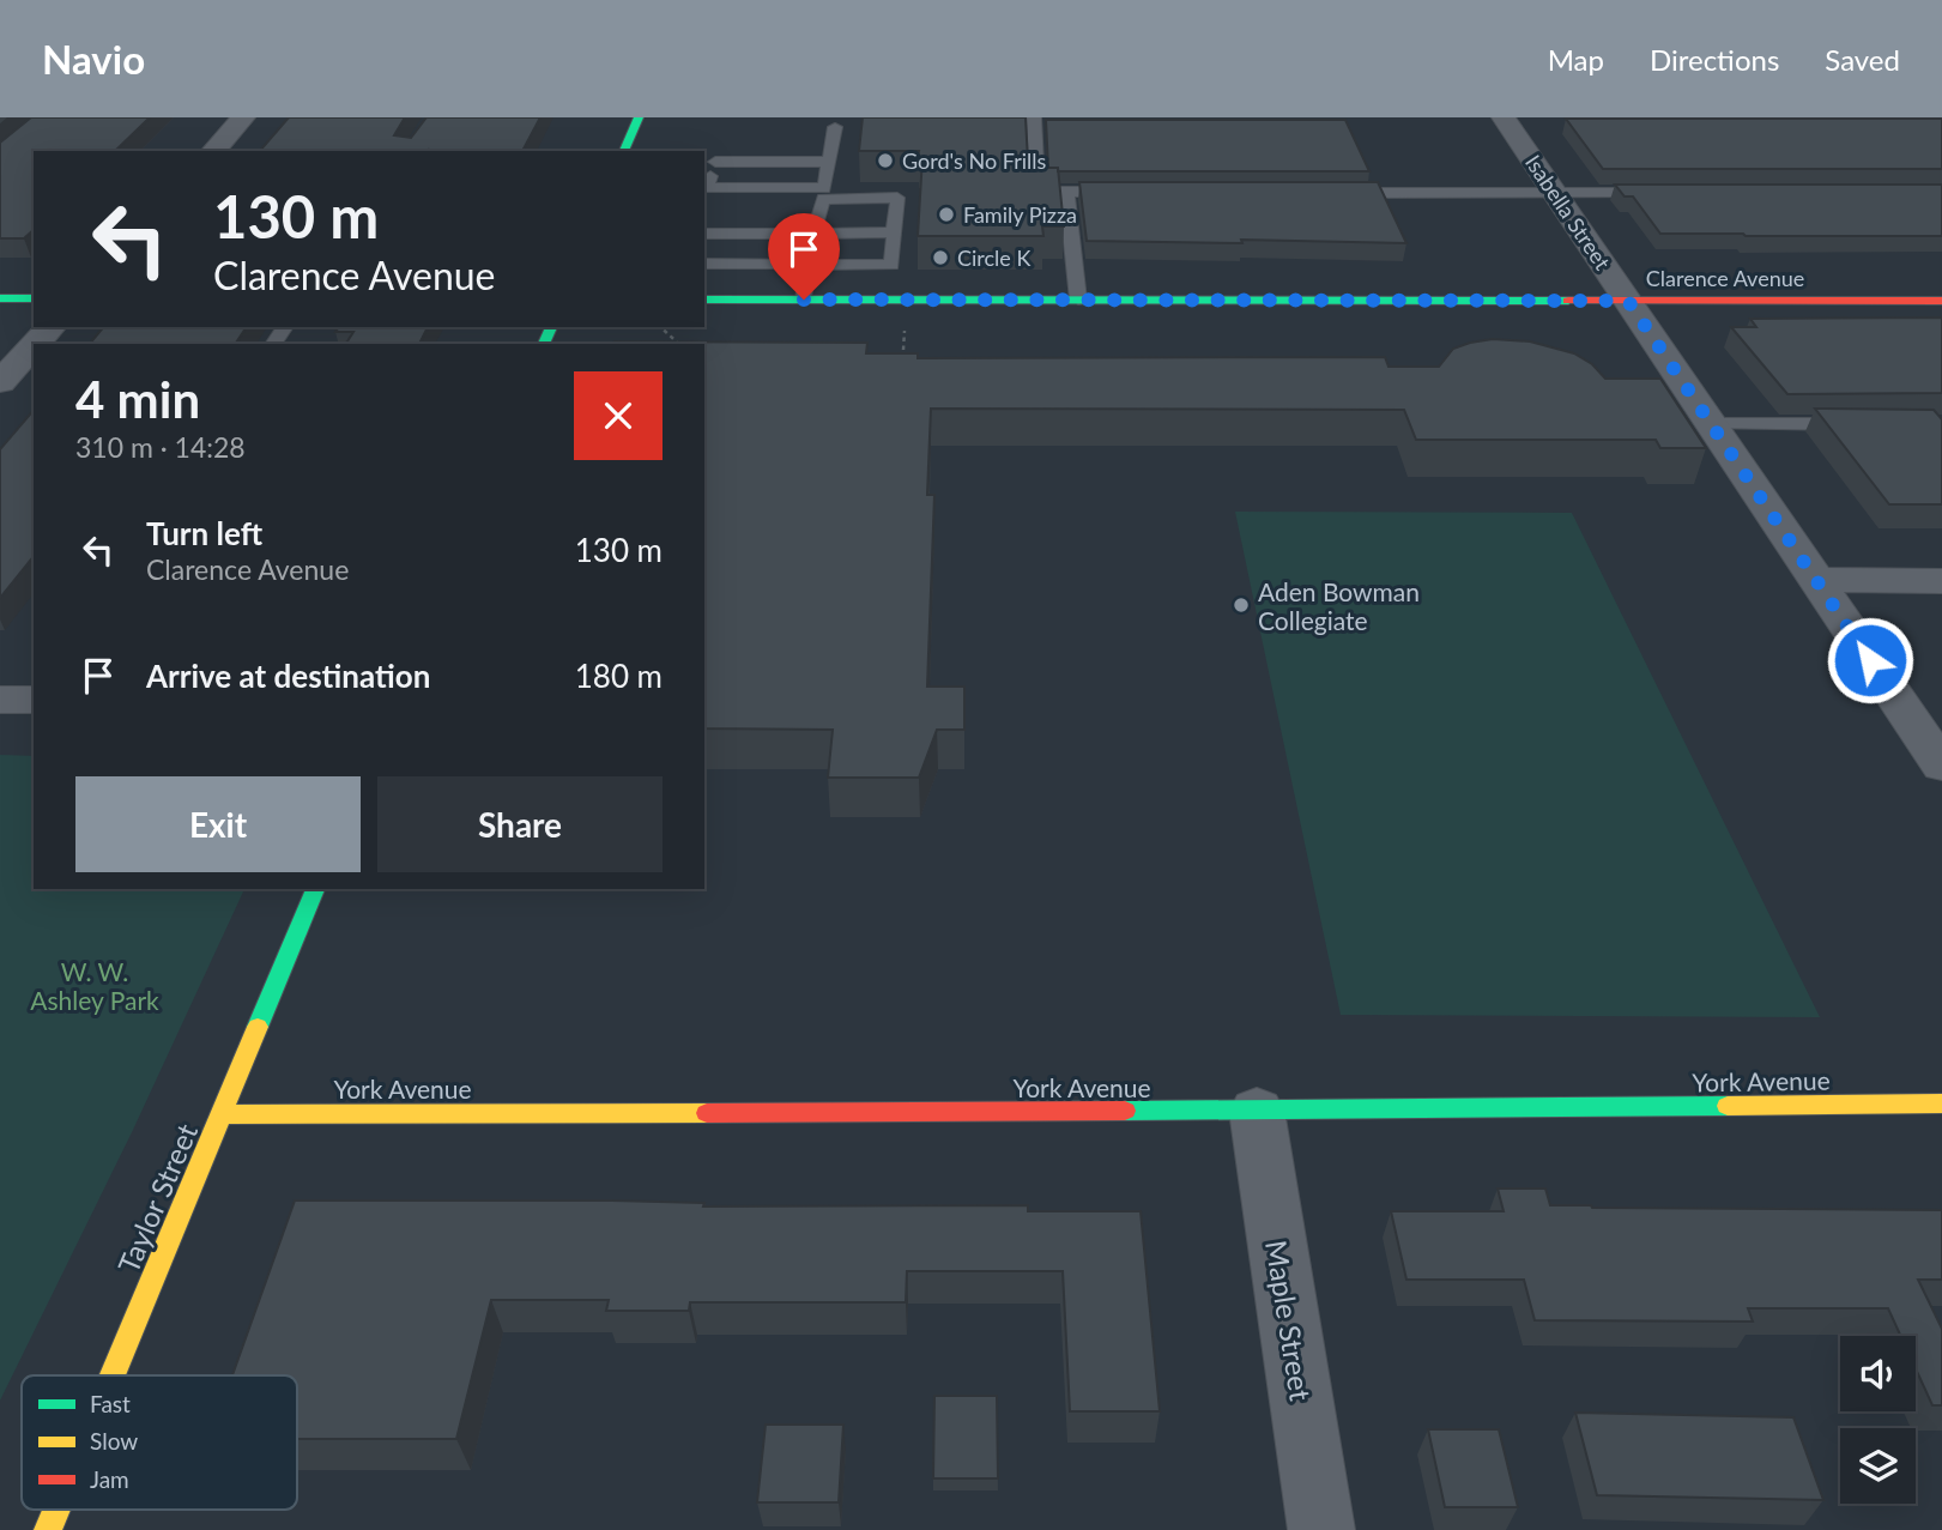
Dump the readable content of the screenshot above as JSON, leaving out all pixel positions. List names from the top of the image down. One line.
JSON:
{"streets":{"main road":["Clarence Avenue","York Avenue","Taylor Street"],"street":["Isabella Street","Maple Street"]},"crossings":[["Isabella Street","Clarence Avenue"],["York Avenue","Taylor Street"],["York Avenue","Maple Street"]],"parks":["W. W. Ashley Park"],"places":["Gord's No Frills","Family Pizza","Circle K","Aden Bowman Collegiate"],"legend":["Fast","Slow","Jam"],"page":{"header":"Navio","nav":["Map","Directions","Saved"],"turn":["130 m","Clarence Avenue"],"heading":["4 min","310 m · 14:28"],"list":[{"name":"Turn left","note":"Clarence Avenue","value":"130 m"},{"name":"Arrive at destination","value":"180 m"}],"buttons":["Exit","Share"]}}
